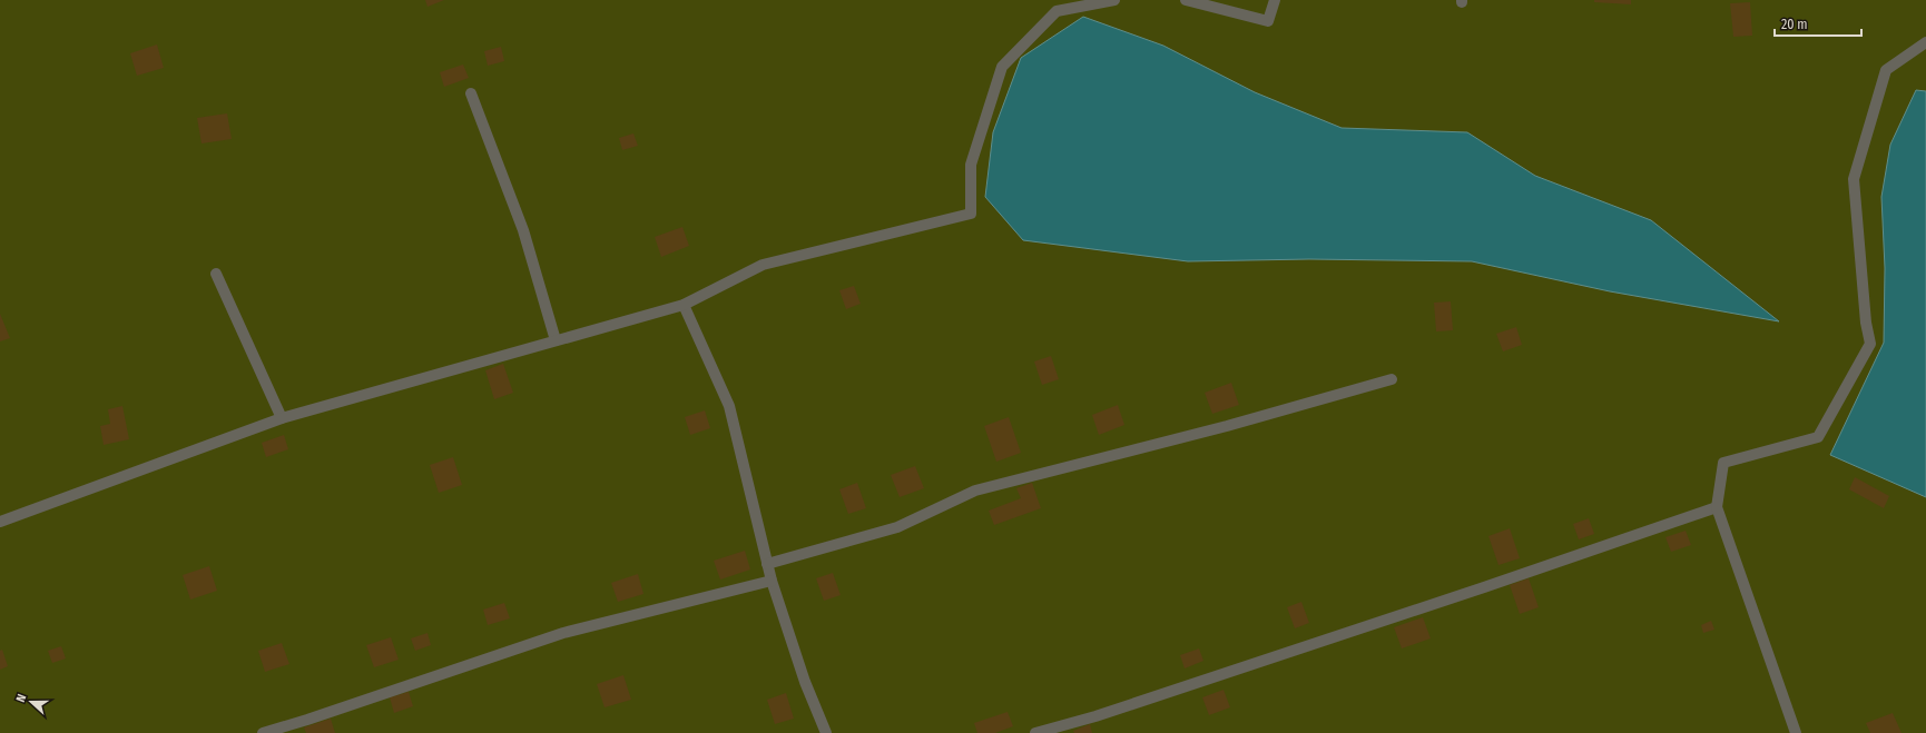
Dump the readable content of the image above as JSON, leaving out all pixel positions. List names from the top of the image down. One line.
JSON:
{"scale_bar":"20 m","north":"left"}
